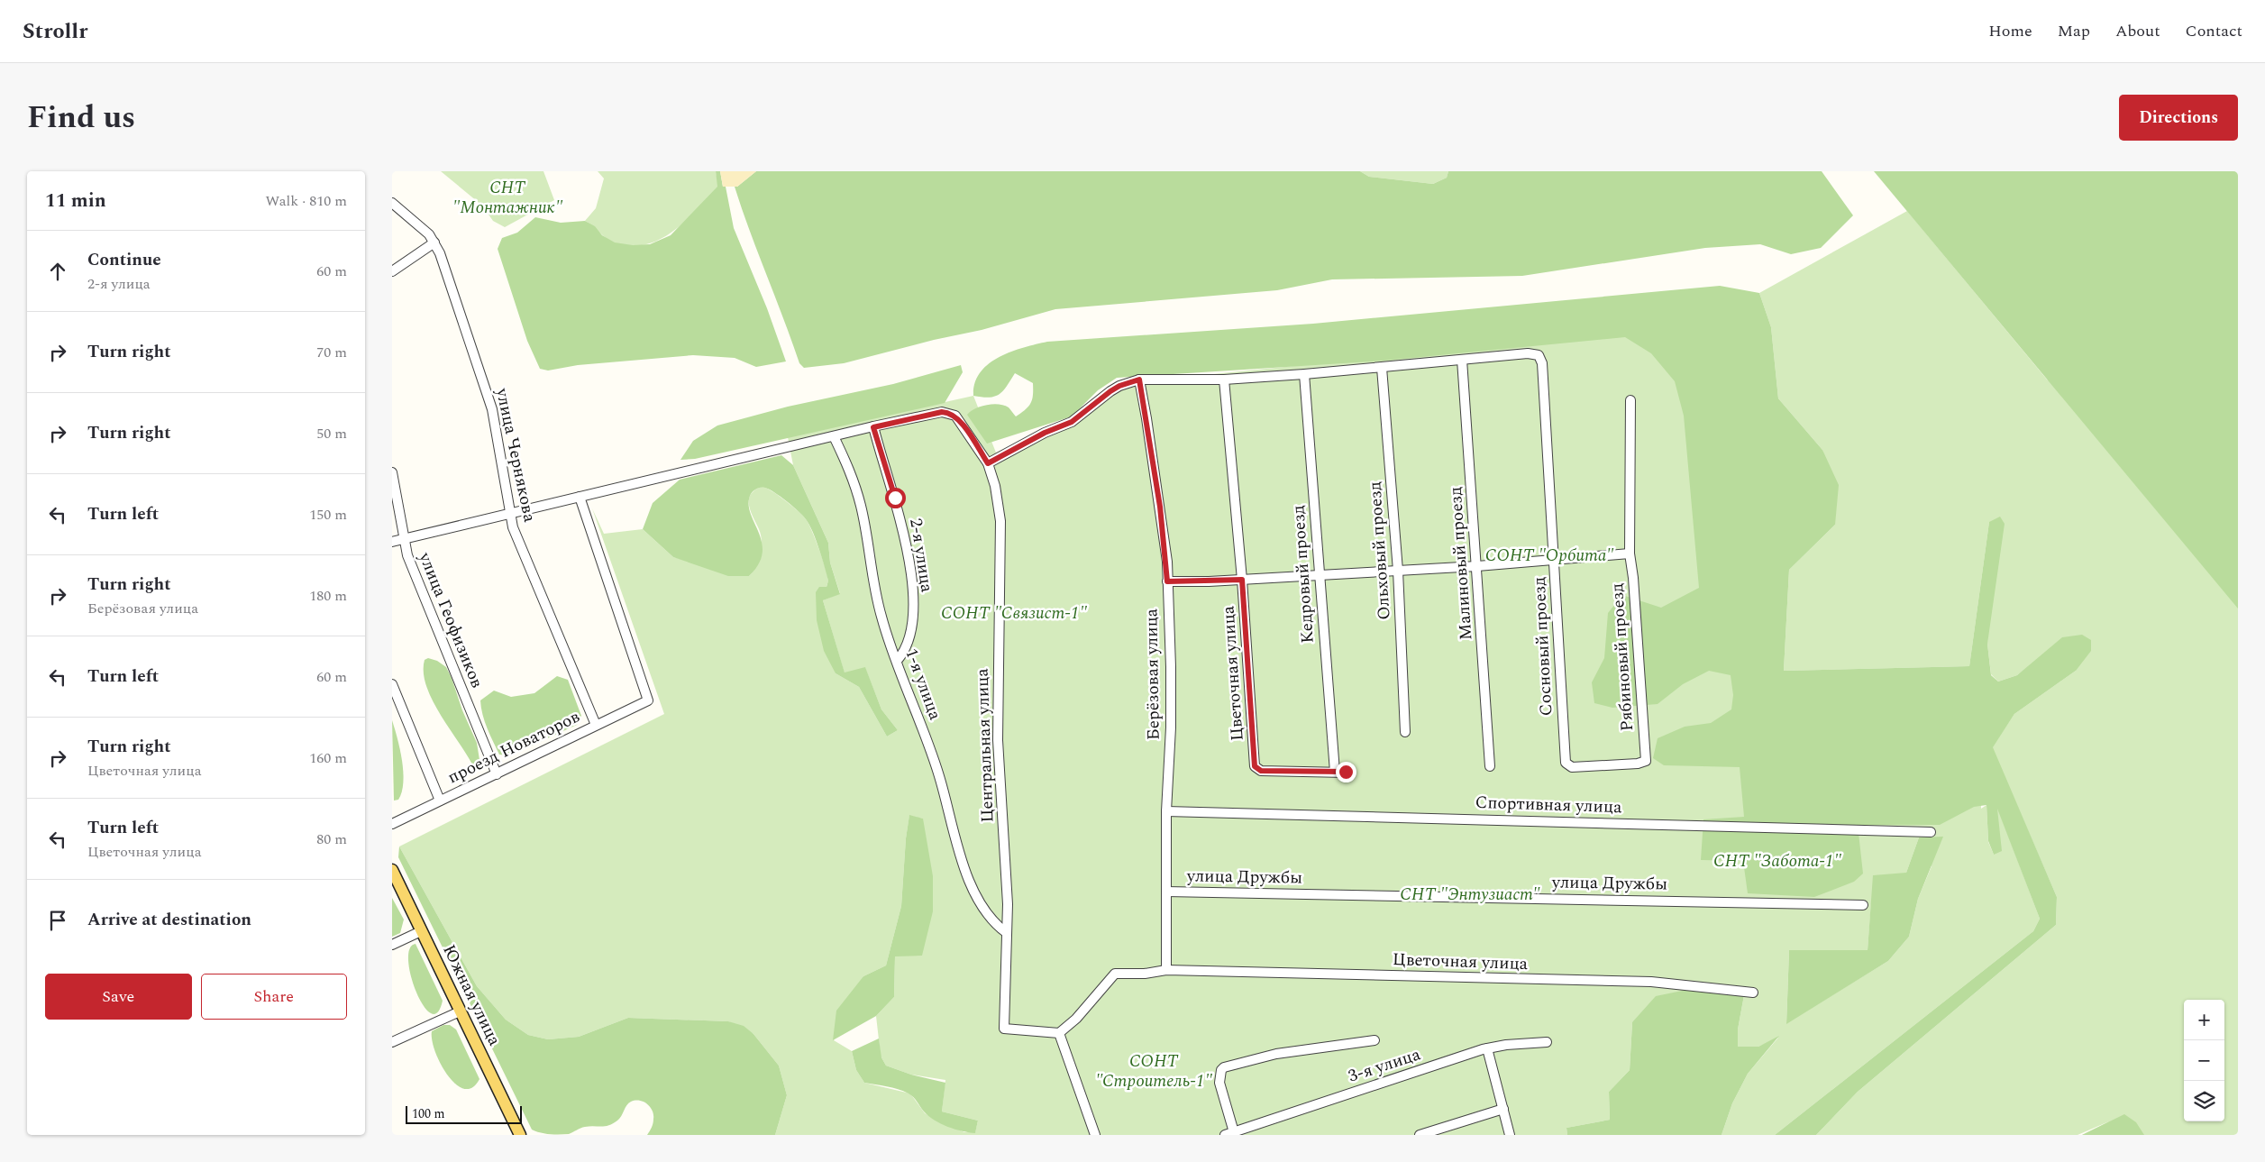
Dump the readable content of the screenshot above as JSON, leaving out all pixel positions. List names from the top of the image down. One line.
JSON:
{"streets":{"main road":["Южная улица"],"street":["улица Чернякова","Ольховый проезд","2-я улица","Малиновый проезд","Кедровый проезд","улица Геофизиков","Сосновый проезд","Рябиновый проезд","Цветочная улица","Берёзовая улица","1-я улица","Центральная улица","проезд Новаторов","Спортивная улица","улица Дружбы","3-я улица"]},"crossings":[["улица Чернякова","проезд Новаторов"],["2-я улица","1-я улица"],["2-я улица","Центральная улица"],["Малиновый проезд","Сосновый проезд"],["Кедровый проезд","Цветочная улица"],["улица Геофизиков","проезд Новаторов"],["Сосновый проезд","Рябиновый проезд"],["Цветочная улица","Берёзовая улица"],["Цветочная улица","Центральная улица"],["Берёзовая улица","Спортивная улица"],["Берёзовая улица","улица Дружбы"],["1-я улица","Центральная улица"]],"parks":["СНТ \"Монтажник\"","СОНТ \"Орбита\"","СОНТ \"Связист-1\"","СНТ \"Забота-1\"","СНТ \"Энтузиаст\"","СОНТ \"Строитель-1\""],"scale_bar":"100 m","page":{"header":"Strollr","nav":["Home","Map","About","Contact"],"title":"Find us","buttons":["Directions",["Save","Share"]],"heading":["11 min","Walk · 810 m"],"list":[["Continue","2-я улица","60 m"],["Turn right","70 m"],["Turn right","50 m"],["Turn left","150 m"],["Turn right","Берёзовая улица","180 m"],["Turn left","60 m"],["Turn right","Цветочная улица","160 m"],["Turn left","Цветочная улица","80 m"],"Arrive at destination"],"map_buttons":["+","−"],"scale":"100 m"}}
